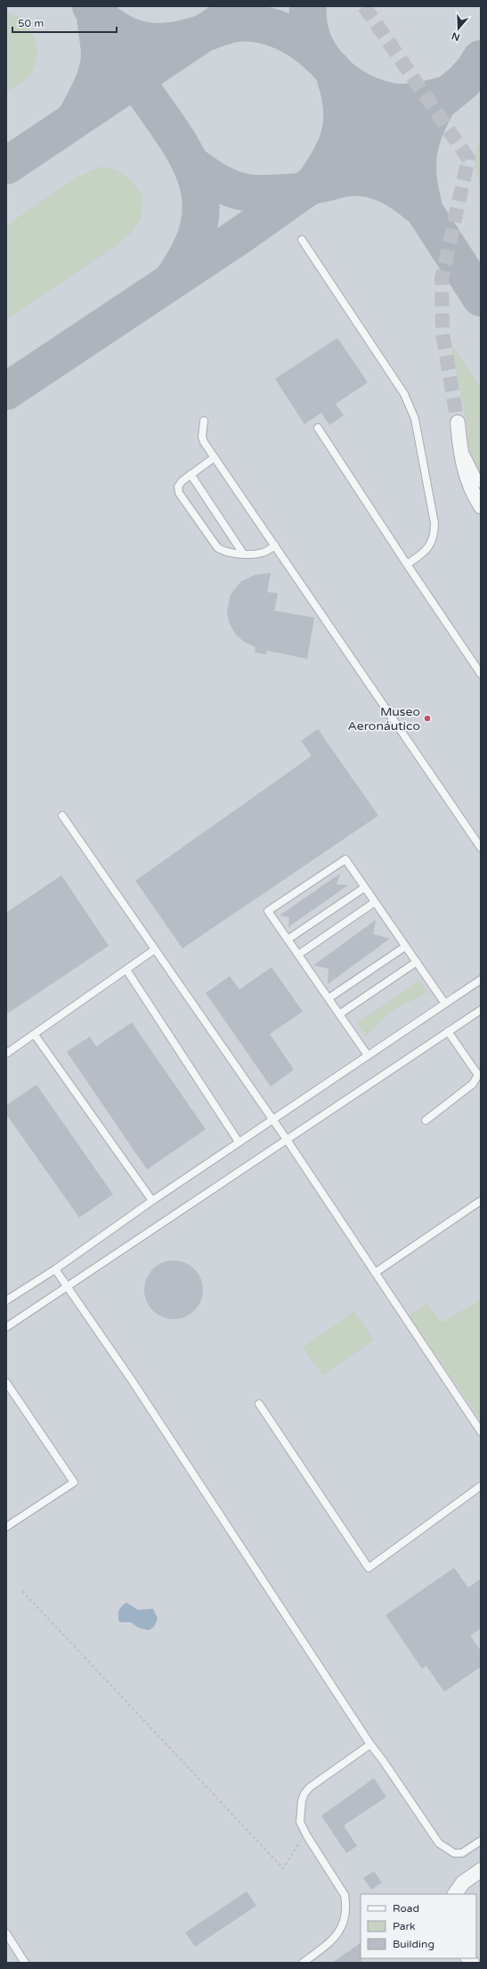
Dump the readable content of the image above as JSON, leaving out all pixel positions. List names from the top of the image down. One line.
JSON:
{"places":["Museo Aeronáutico"],"legend":["Road","Park","Building"],"scale_bar":"50 m","north":"bottom"}
